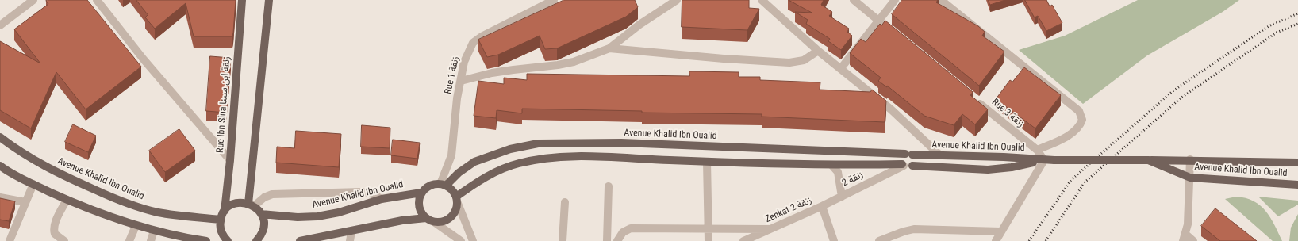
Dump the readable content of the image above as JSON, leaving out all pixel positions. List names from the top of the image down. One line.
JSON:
{"streets":{"main road":["Rue Ibn Sina زنقة ابن سينا","Avenue Khalid Ibn Oualid"],"street":["Rue 1 زنقة","Rue 3 زنقة","زنقة 2","Zenkat 2 زنقة"]},"crossings":[["Rue 1 زنقة","Avenue Khalid Ibn Oualid"],["Rue Ibn Sina زنقة ابن سينا","Avenue Khalid Ibn Oualid"],["Rue 3 زنقة","Avenue Khalid Ibn Oualid"],["Avenue Khalid Ibn Oualid","زنقة 2"],["زنقة 2","Zenkat 2 زنقة"]]}
